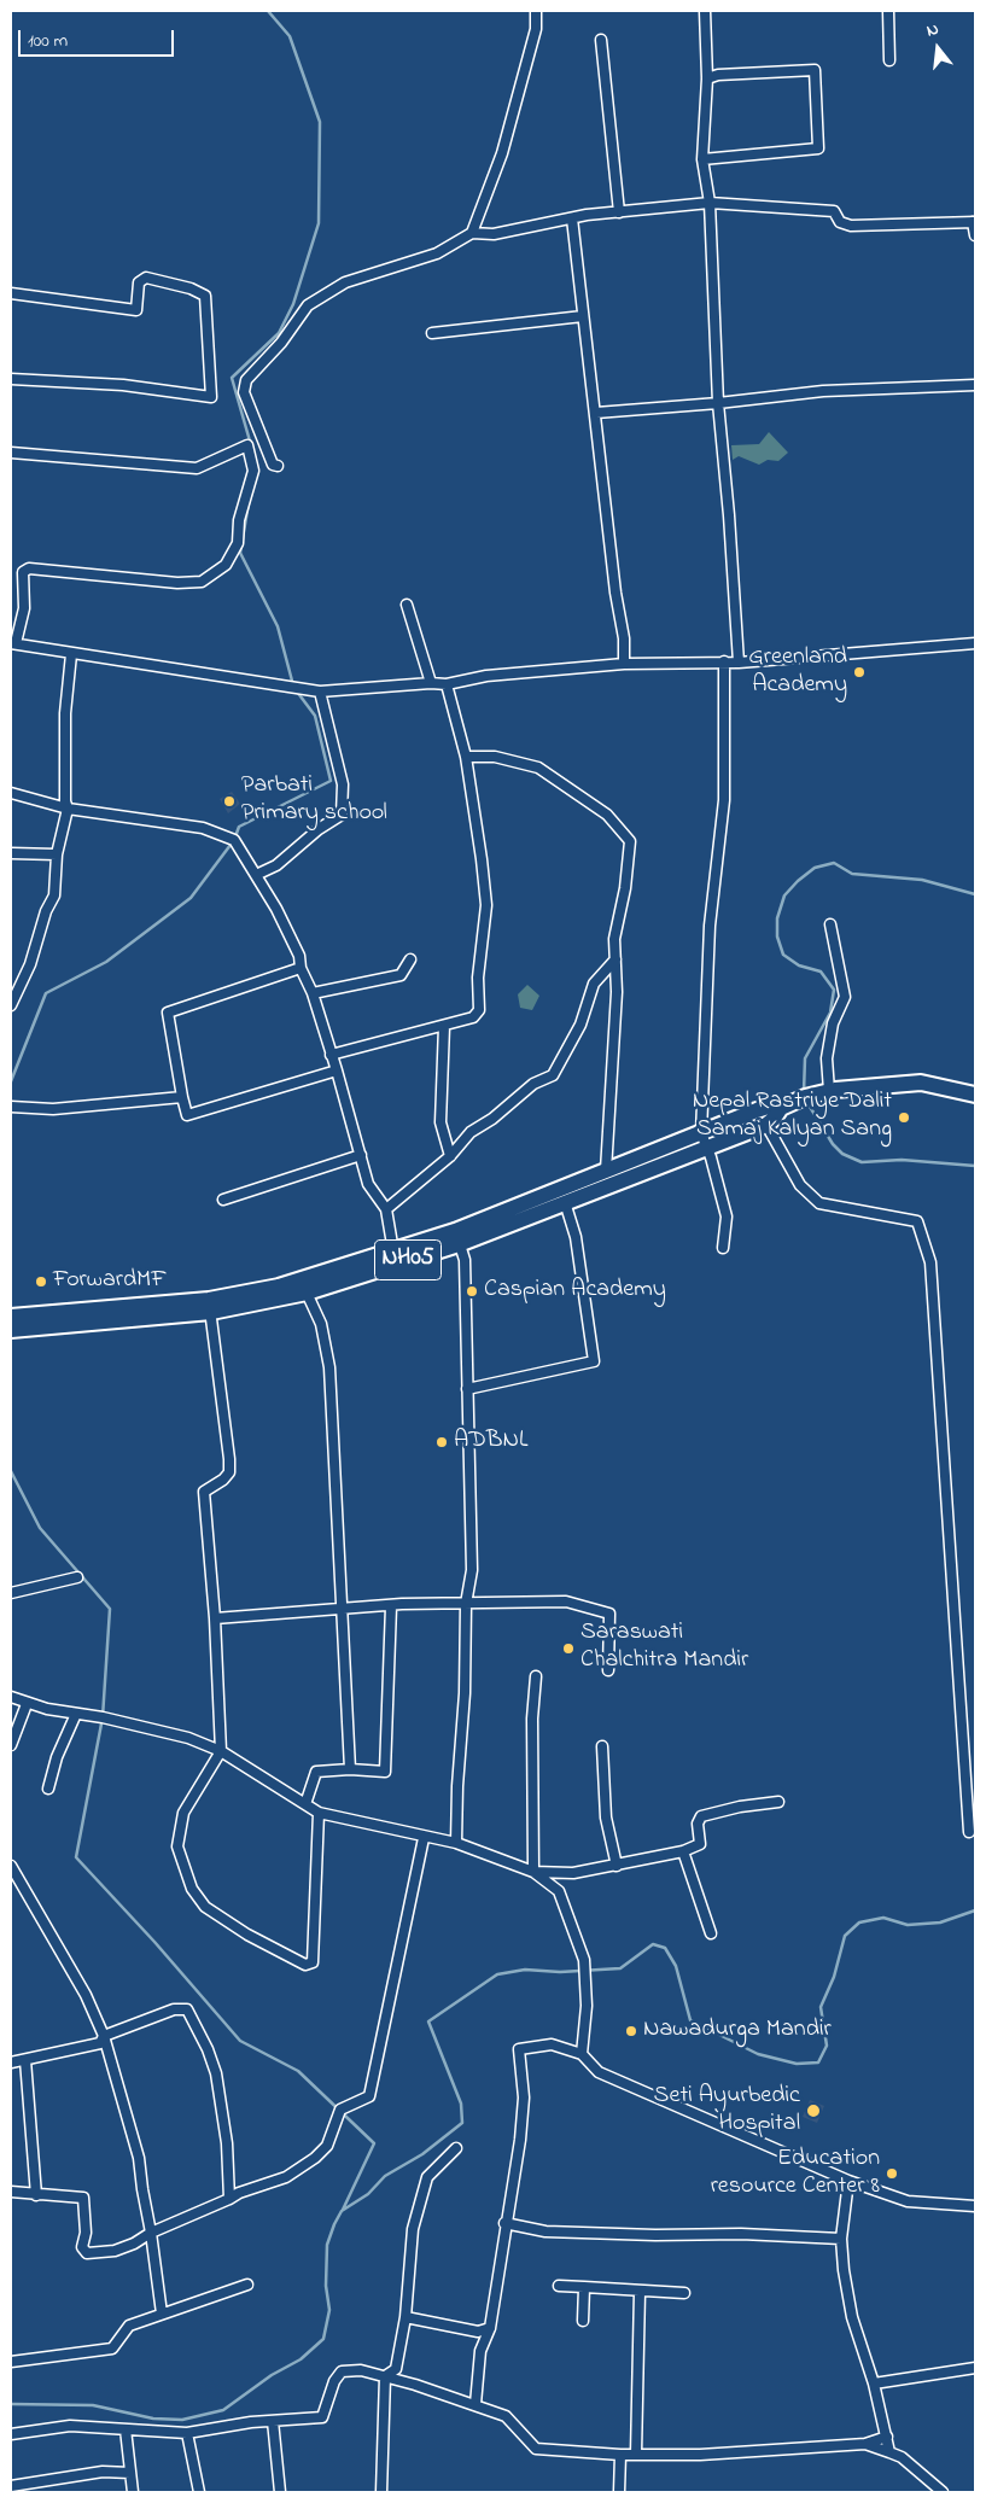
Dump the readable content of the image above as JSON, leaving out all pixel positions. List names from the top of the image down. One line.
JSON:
{"streets":{"main road":["NH05"]},"places":["Greenland Academy","Parbati Primary school","Nepal Rastriye Dalit Samaj Kalyan Sang","ForwardMF","Caspian Academy","ADBNL","Saraswati Chalchitra Mandir","Nawadurga Mandir","Seti Ayurbedic Hospital","Education resource Center 8"],"scale_bar":"100 m","north":"top"}
